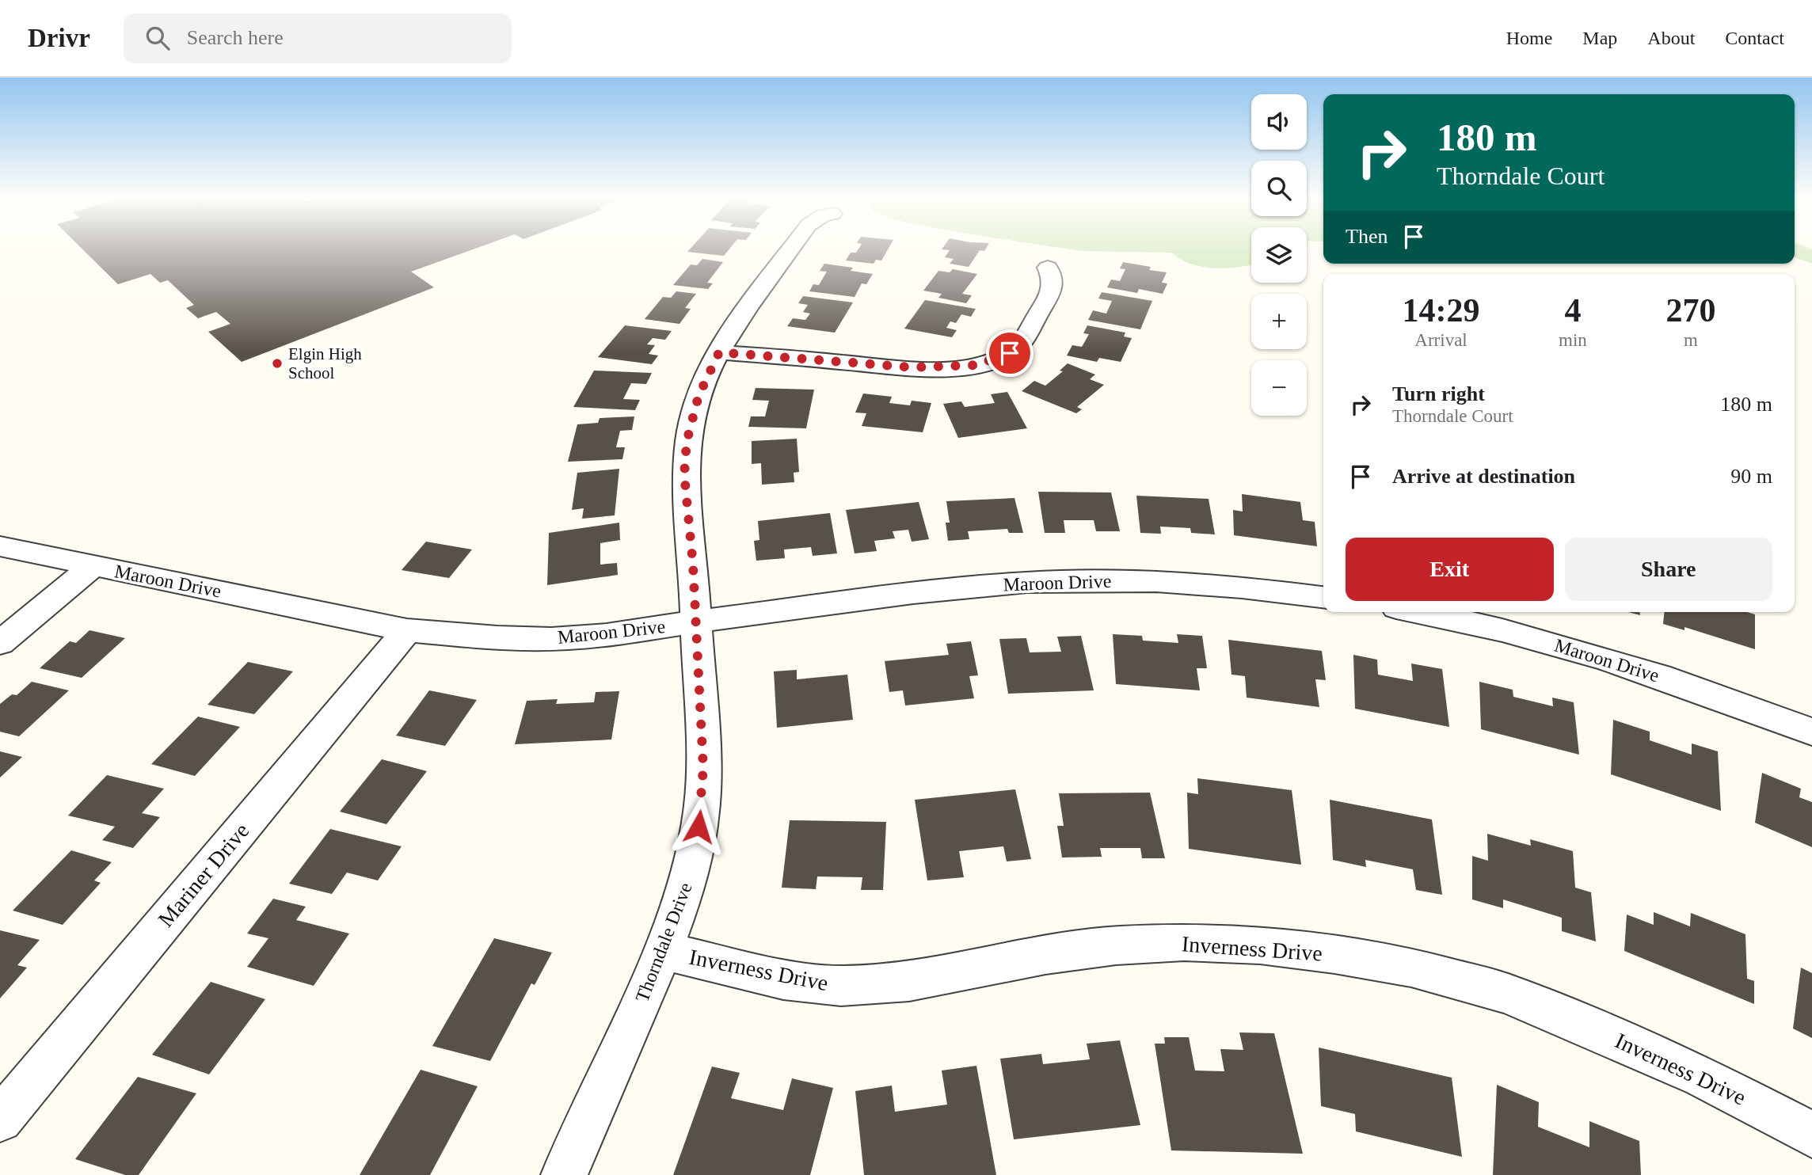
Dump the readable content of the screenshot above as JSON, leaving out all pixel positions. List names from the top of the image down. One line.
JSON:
{"streets":{"street":["Maroon Drive","Mariner Drive","Thorndale Drive","Inverness Drive"]},"crossings":[["Maroon Drive","Mariner Drive"],["Maroon Drive","Thorndale Drive"],["Thorndale Drive","Inverness Drive"]],"places":["Elgin High School"],"page":{"header":"Drivr","search":"Search here","nav":["Home","Map","About","Contact"],"map_buttons":["+","−"],"turn":["180 m","Thorndale Court"],"then":"Then","eta":["14:29","Arrival","4","min","270","m"],"list":[{"name":"Turn right","note":"Thorndale Court","value":"180 m"},{"name":"Arrive at destination","value":"90 m"}],"buttons":["Exit","Share"]}}
